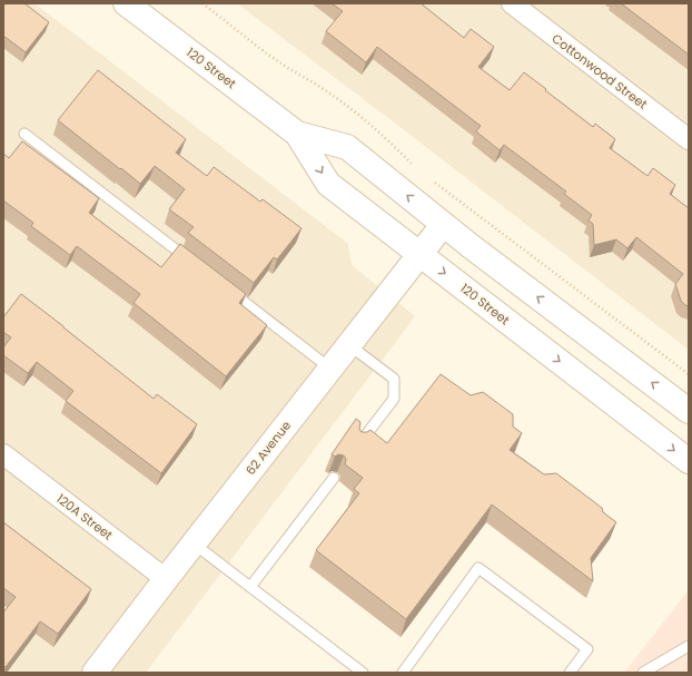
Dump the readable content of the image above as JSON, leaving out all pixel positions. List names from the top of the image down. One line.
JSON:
{"streets":{"main road":["120 Street","62 Avenue"],"street":["Cottonwood Street","120A Street"]},"crossings":[["120 Street","62 Avenue"],["62 Avenue","120A Street"]]}
